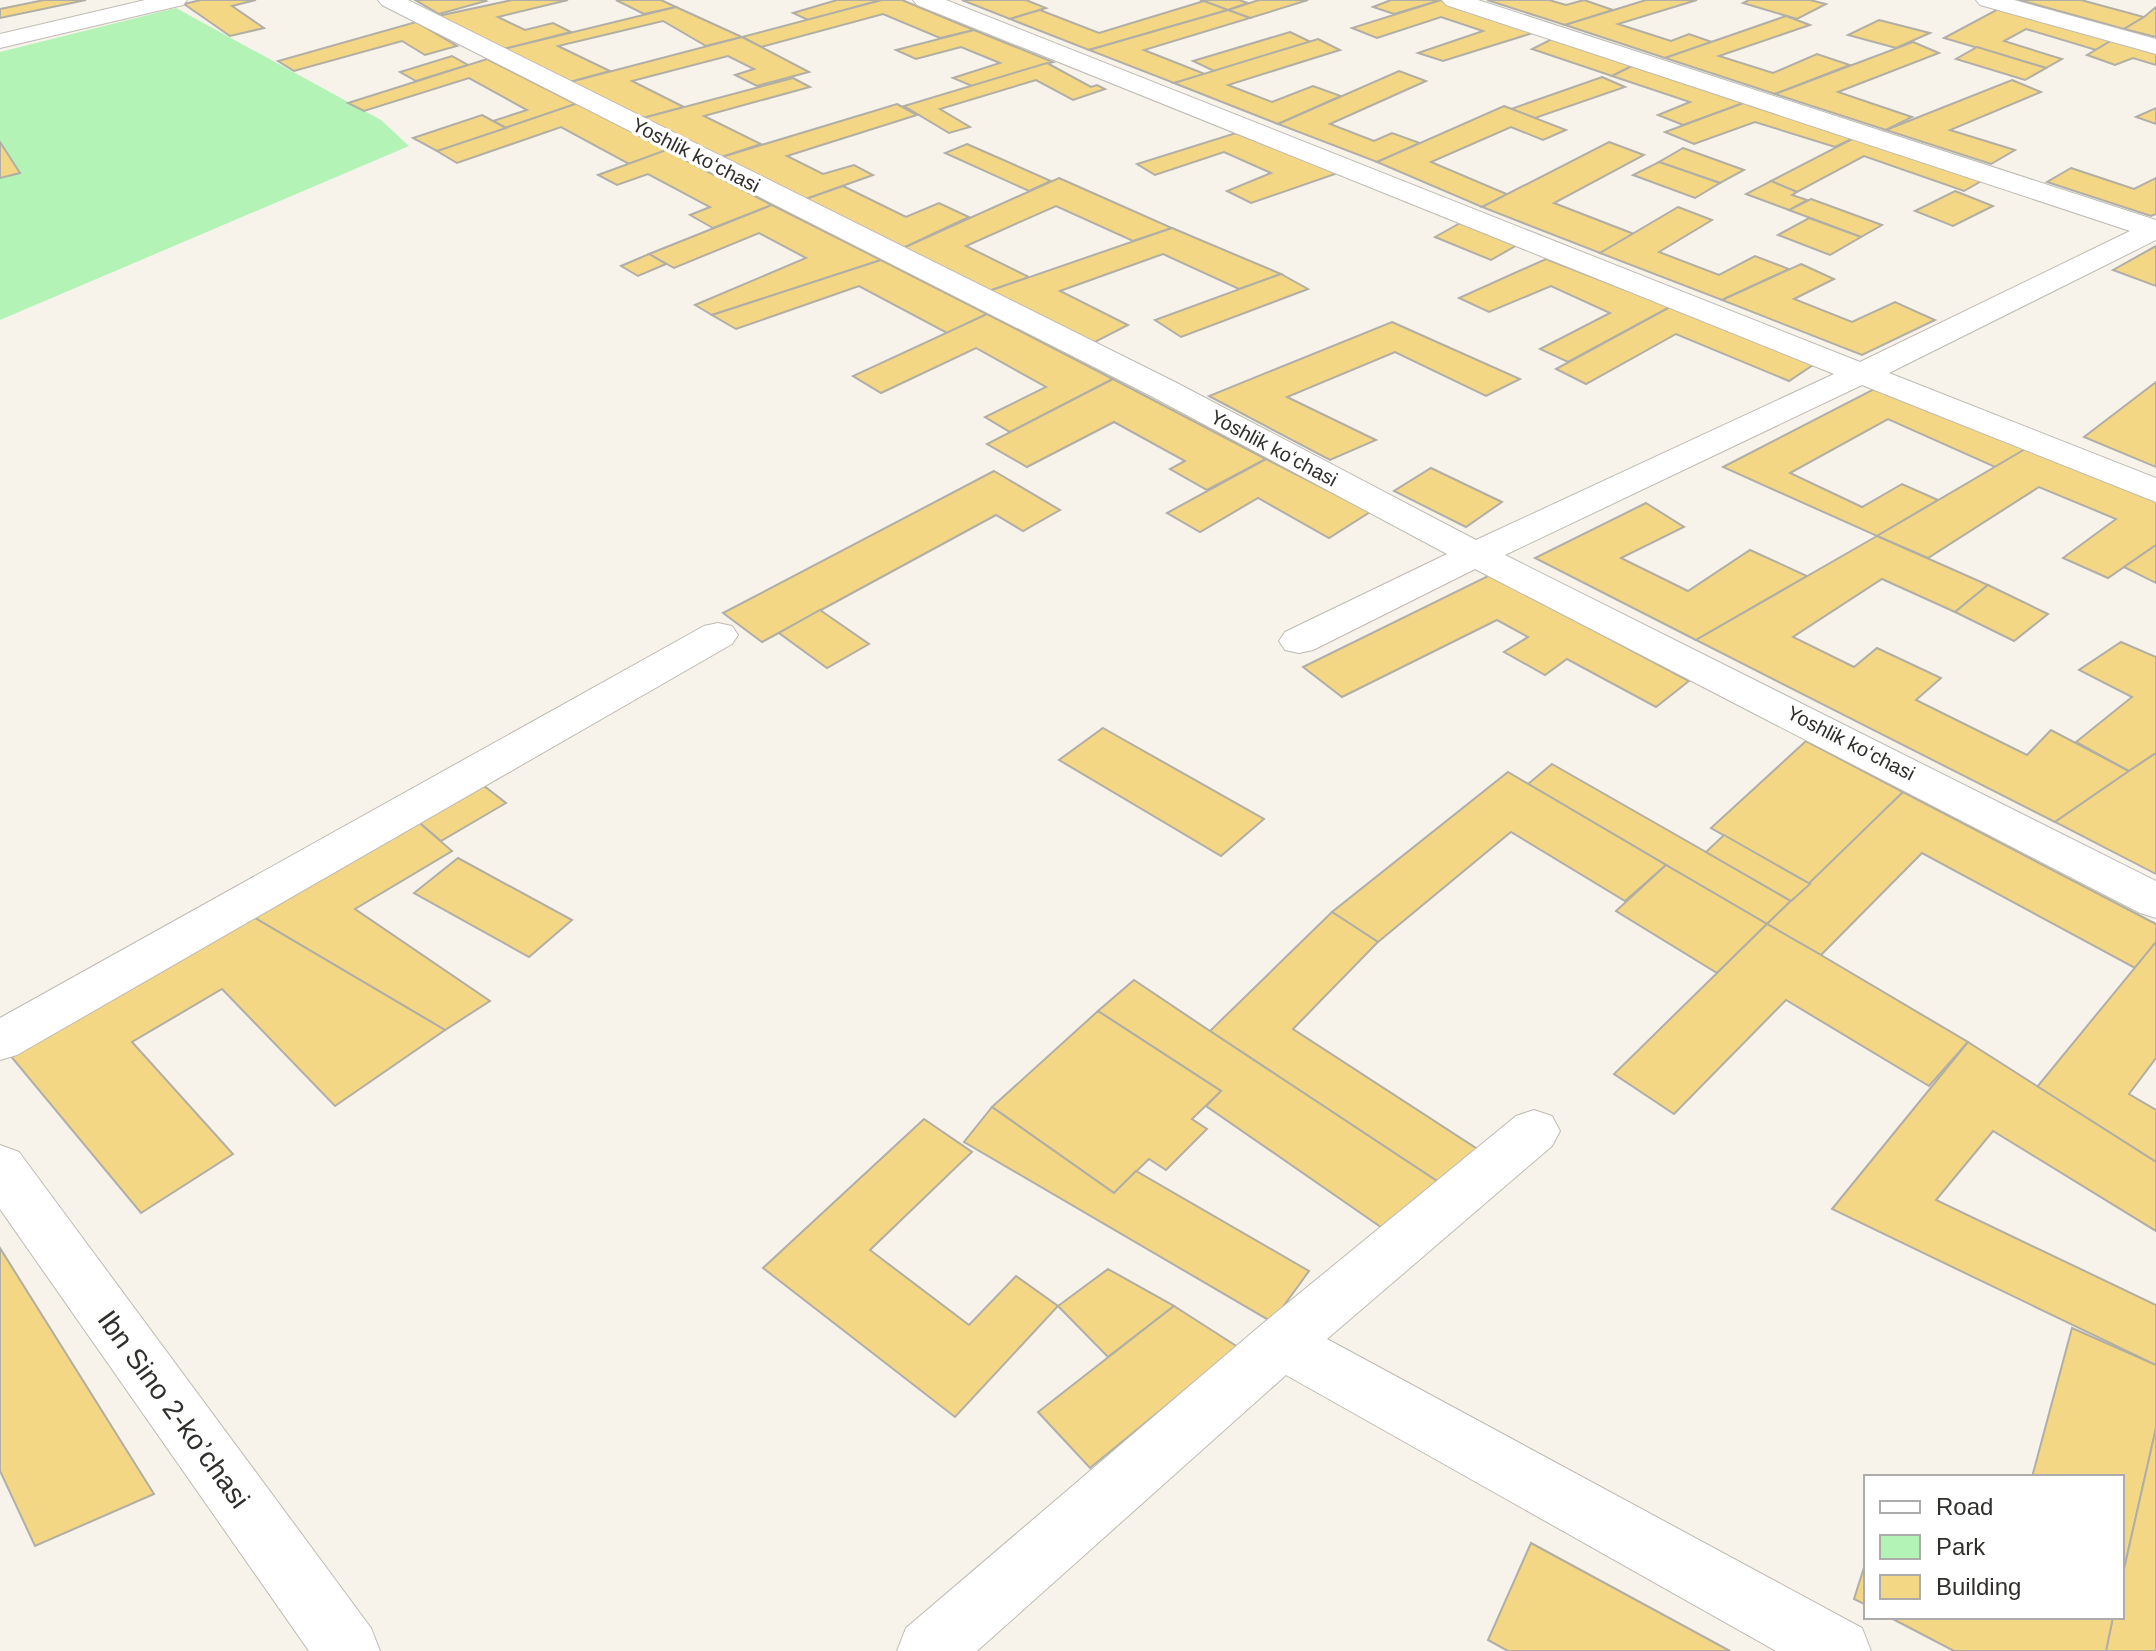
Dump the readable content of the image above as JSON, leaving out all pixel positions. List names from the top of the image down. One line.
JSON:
{"streets":{"street":["Yoshlik koʻchasi","Ibn Sino 2-koʼchasi"]},"legend":["Road","Park","Building"]}
